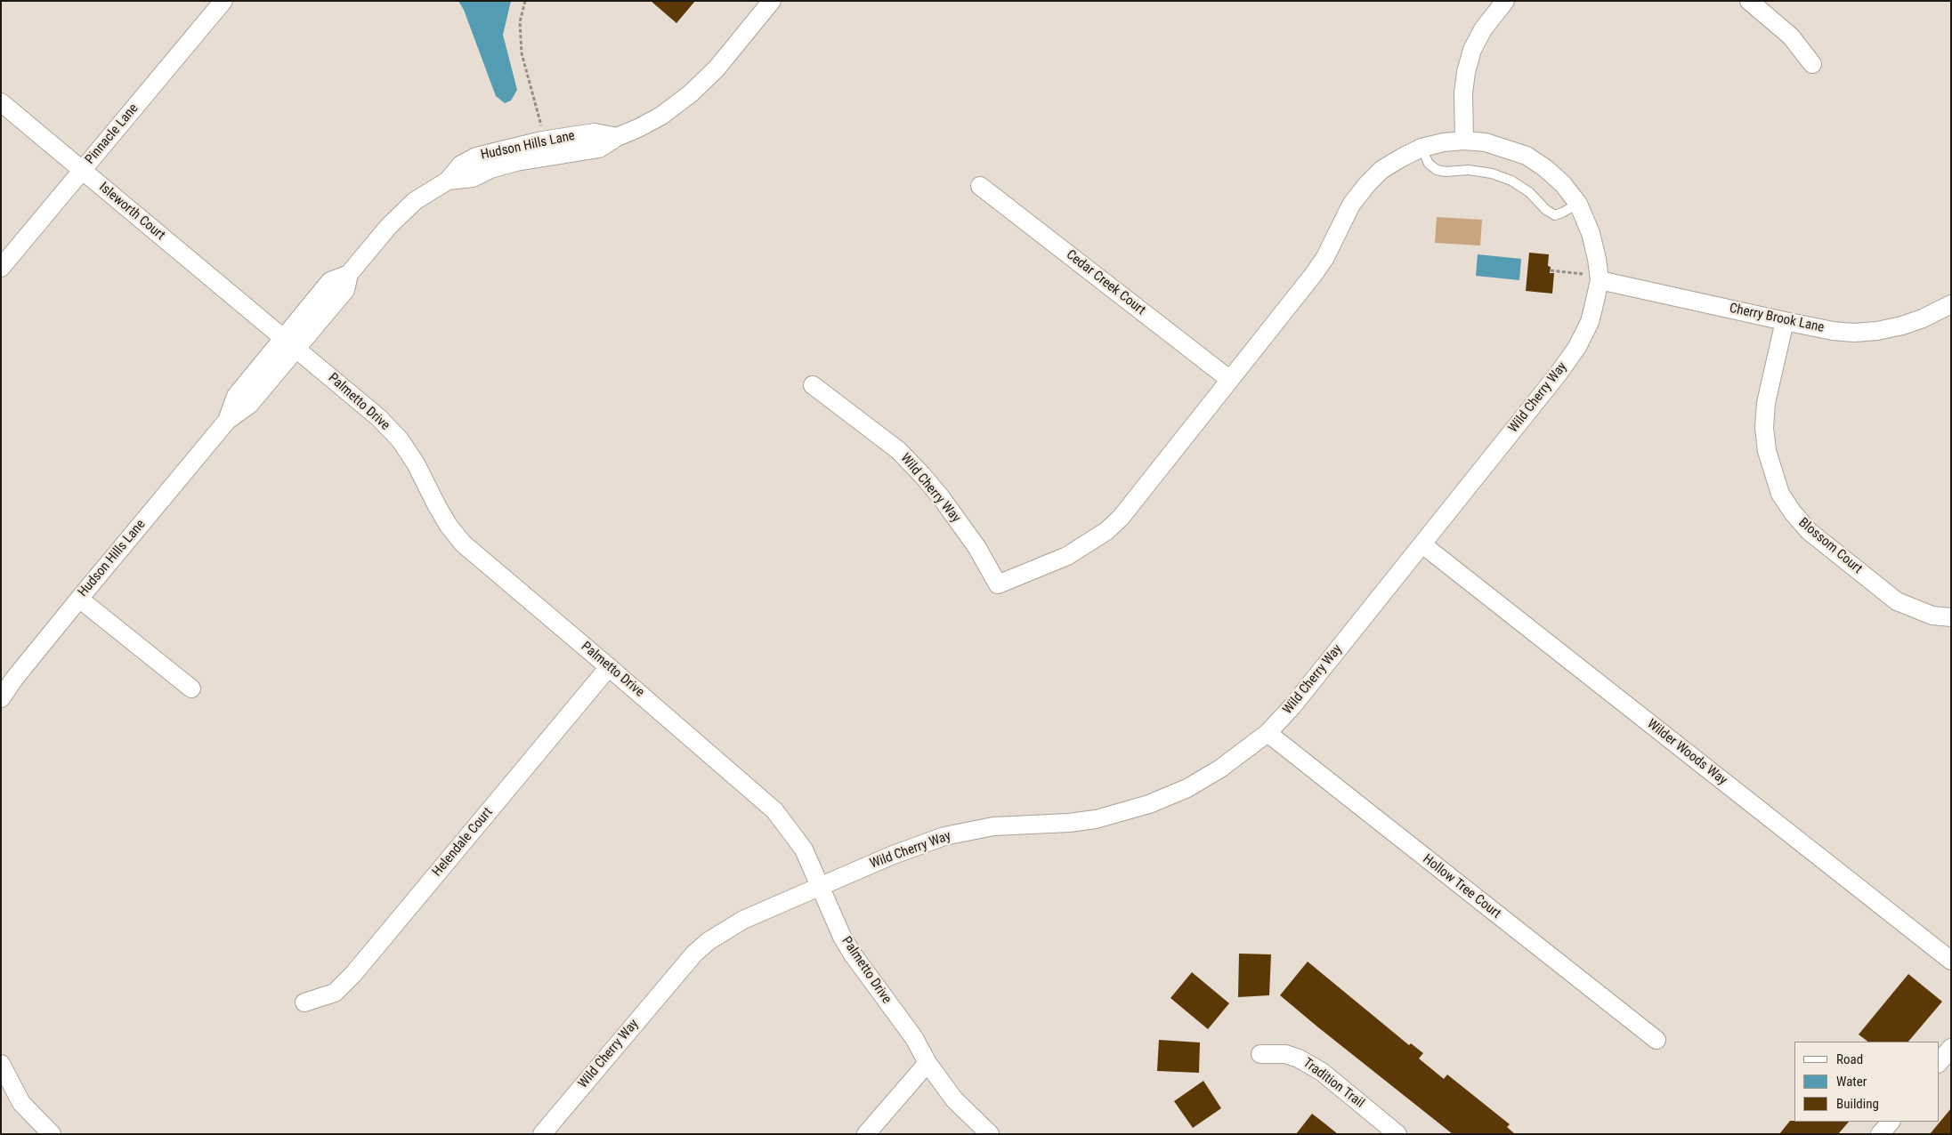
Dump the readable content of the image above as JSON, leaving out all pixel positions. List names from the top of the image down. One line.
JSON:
{"streets":{"street":["Pinnacle Lane","Hudson Hills Lane","Isleworth Court","Cedar Creek Court","Cherry Brook Lane","Wild Cherry Way","Palmetto Drive","Blossom Court","Wilder Woods Way","Helendale Court","Hollow Tree Court","Tradition Trail"]},"crossings":[["Pinnacle Lane","Isleworth Court"],["Hudson Hills Lane","Palmetto Drive"],["Isleworth Court","Palmetto Drive"],["Cedar Creek Court","Wild Cherry Way"],["Cherry Brook Lane","Wild Cherry Way"],["Cherry Brook Lane","Blossom Court"],["Wild Cherry Way","Palmetto Drive"],["Wild Cherry Way","Wilder Woods Way"],["Wild Cherry Way","Hollow Tree Court"],["Palmetto Drive","Helendale Court"]],"legend":["Road","Water","Building"]}
